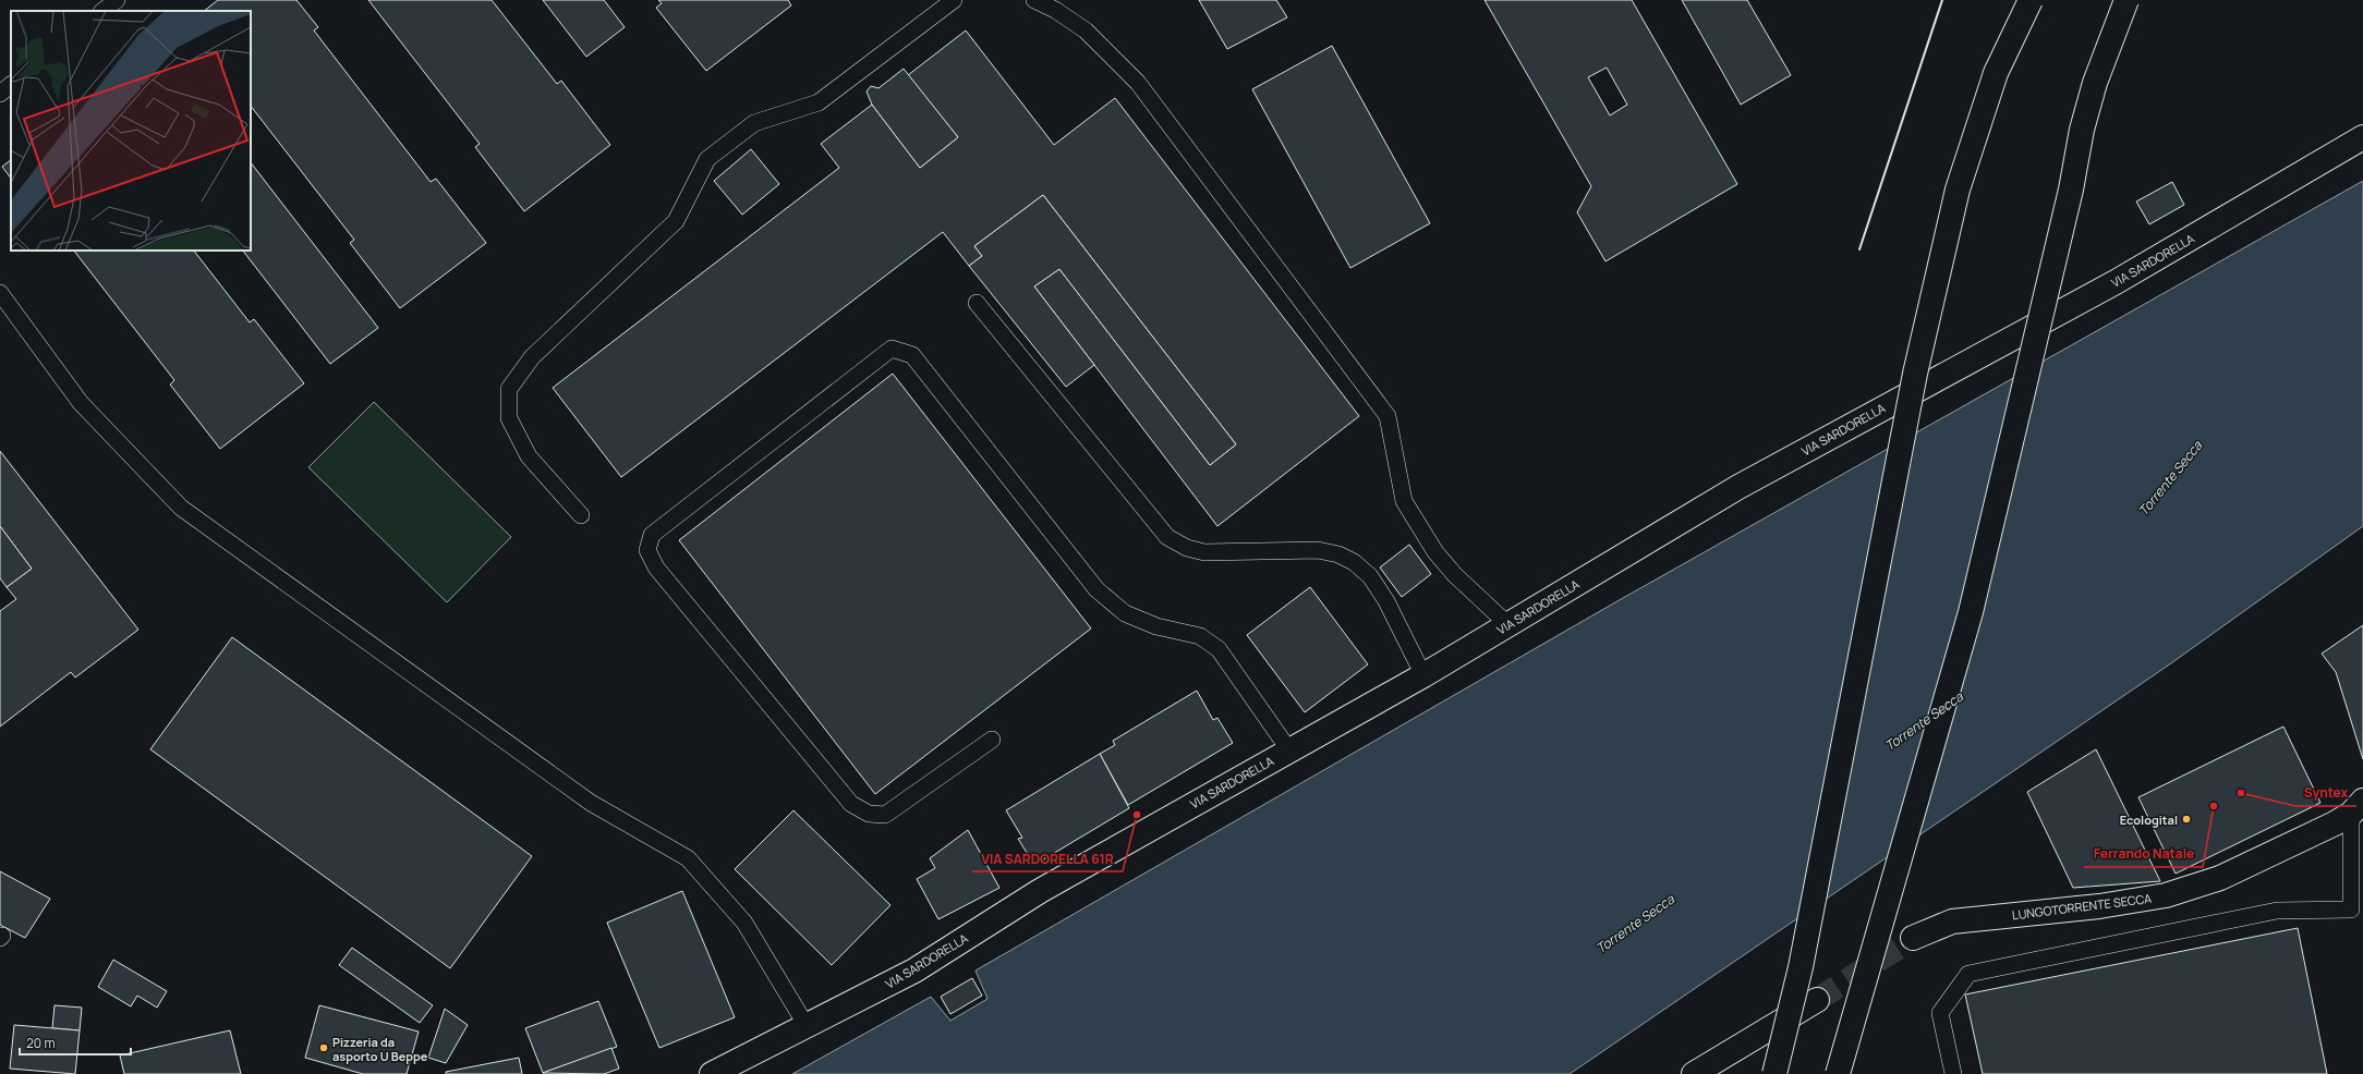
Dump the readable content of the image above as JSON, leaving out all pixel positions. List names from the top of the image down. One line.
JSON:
{"streets":{"main road":["VIA SARDORELLA","LUNGOTORRENTE SECCA"]},"water":["Torrente Secca"],"places":["Syntex","Ferrando Natale","VIA SARDORELLA 61R","Ecologital","Pizzeria da asporto U Beppe"],"scale_bar":"20 m"}
